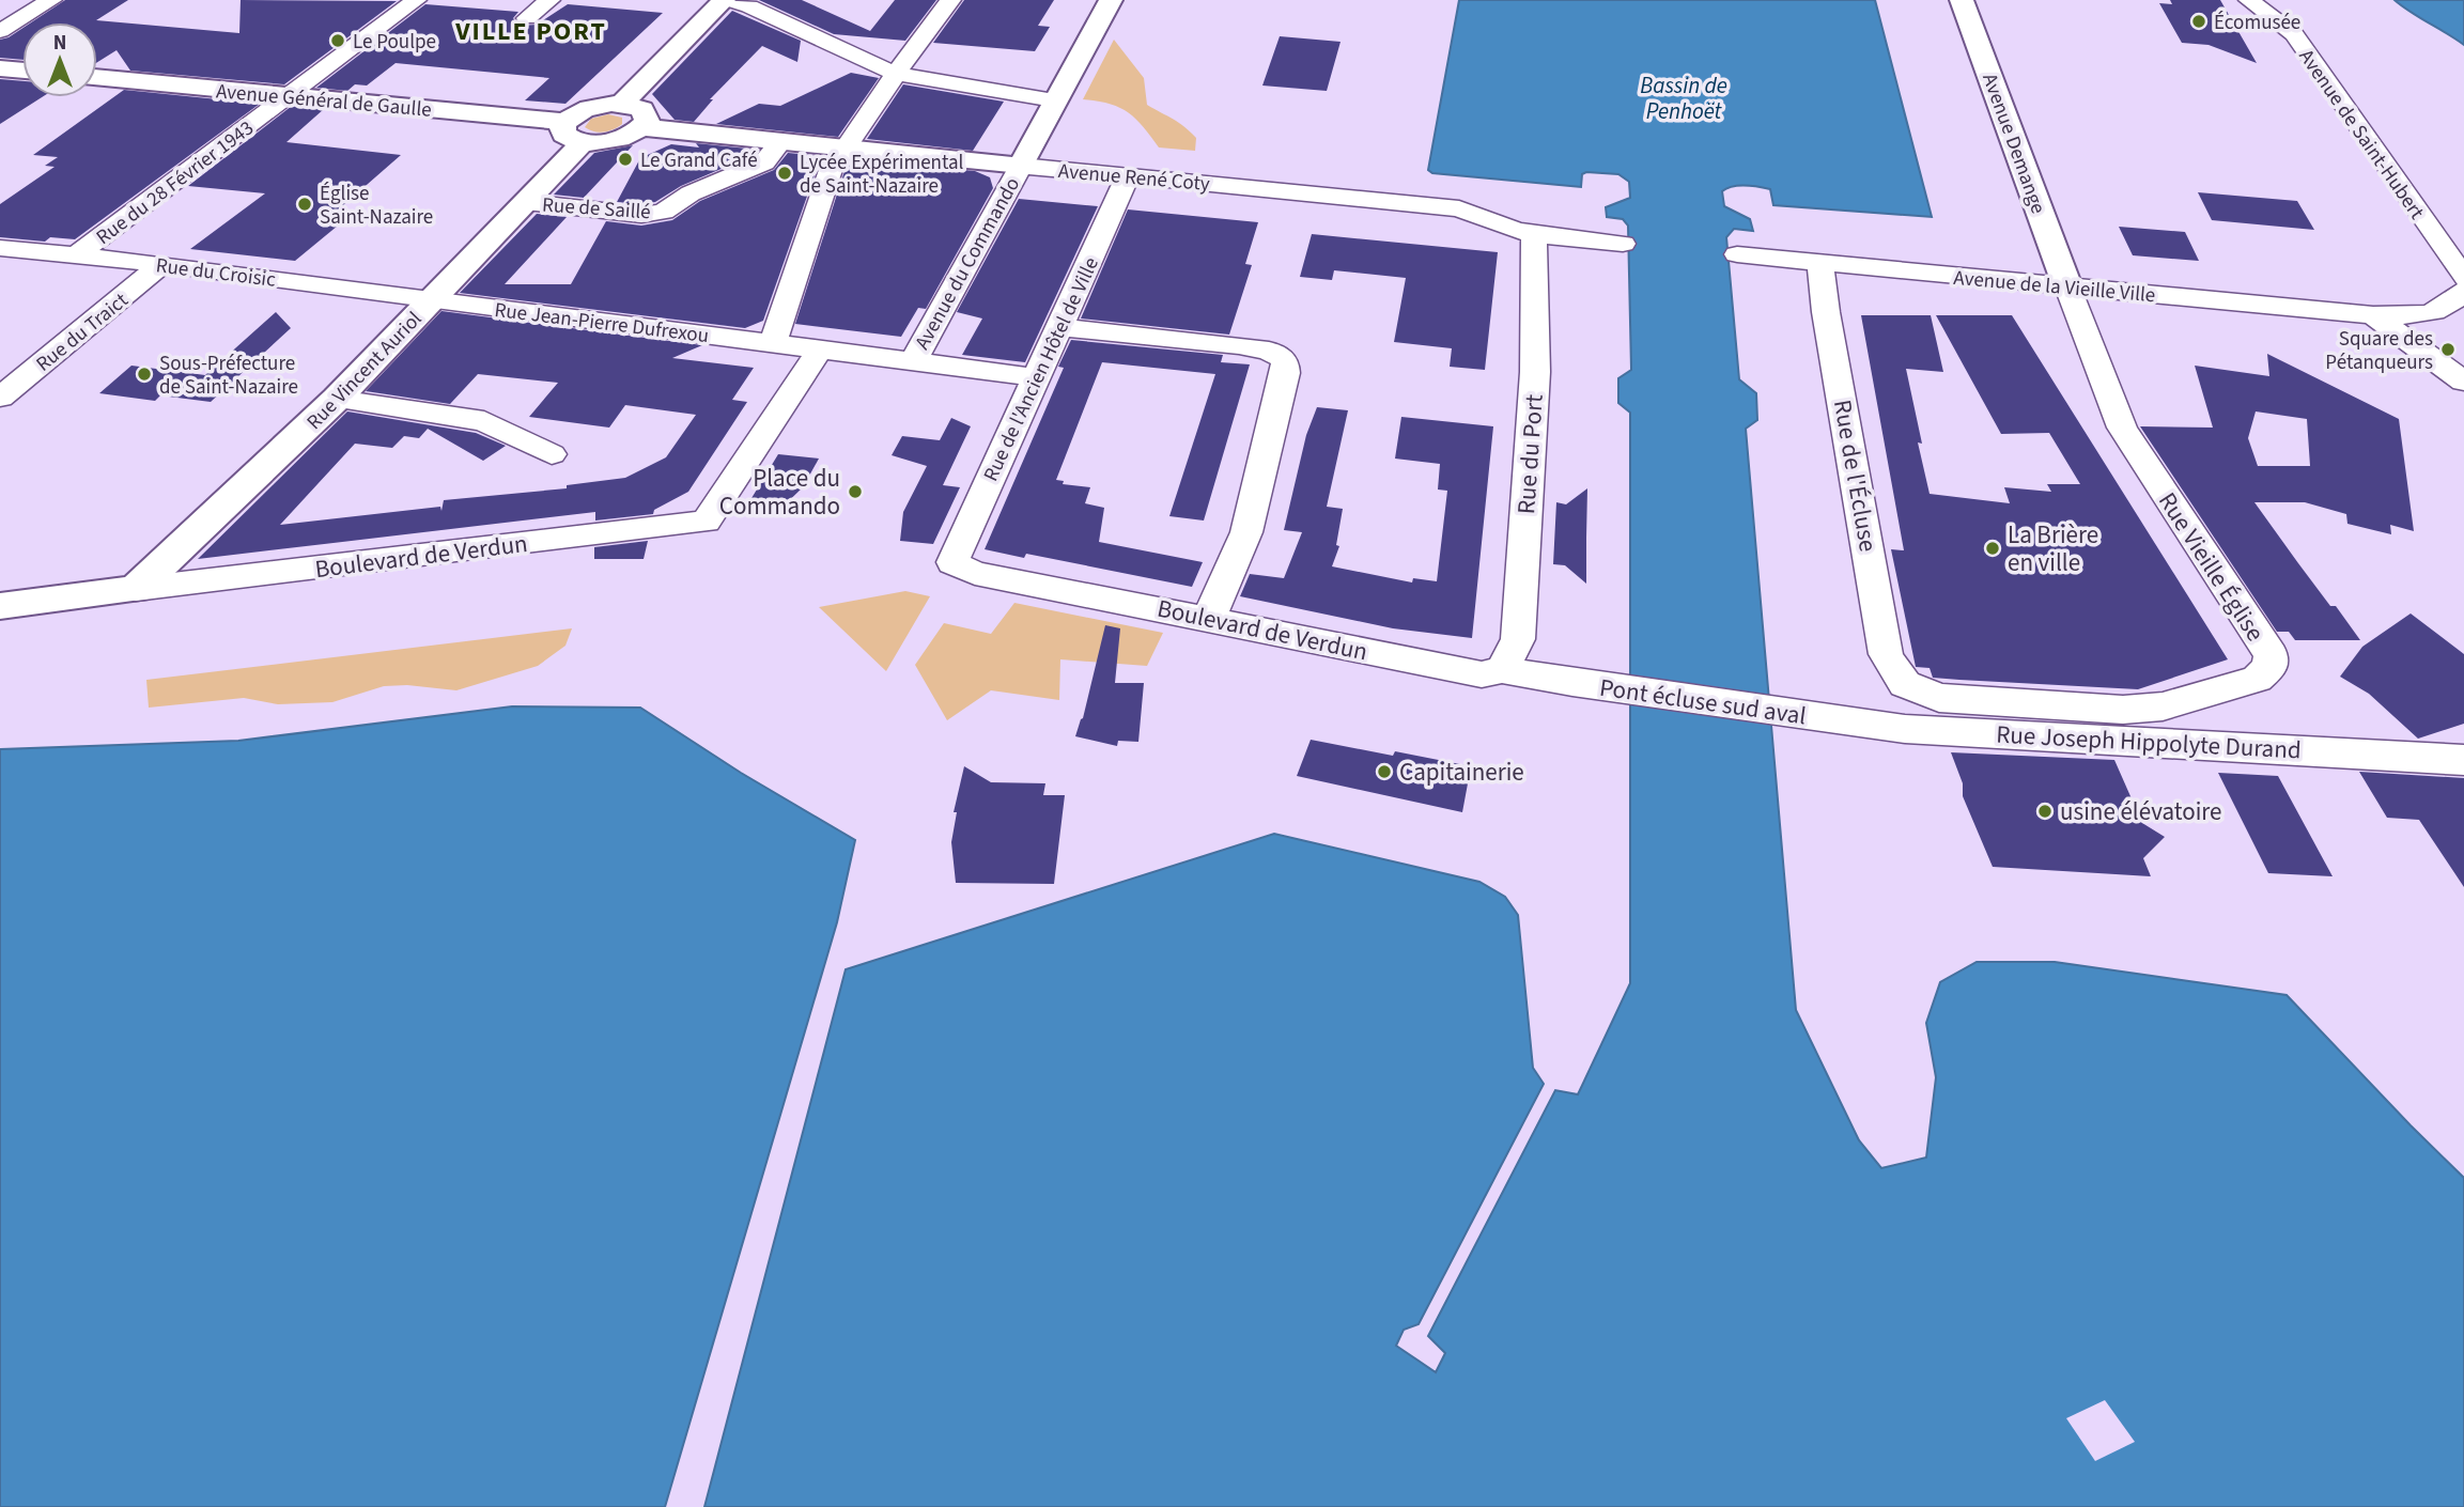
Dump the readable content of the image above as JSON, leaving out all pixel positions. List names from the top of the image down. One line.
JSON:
{"streets":{"street":["Avenue Général de Gaulle","Avenue de Saint-Hubert","Avenue Demange","Avenue René Coty","Rue du 28 Février 1943","Rue de Saillé","Avenue du Commando","Rue du Croisic","Avenue de la Vieille Ville","Rue Jean-Pierre Dufrexou","Rue du Traict","Rue de l'Ancien Hôtel de Ville","Rue Vincent Auriol","Rue du Port","Rue de l'Écluse","Boulevard de Verdun","Rue Vieille Église","Pont écluse sud aval","Rue Joseph Hippolyte Durand"]},"crossings":[["Avenue Général de Gaulle","Avenue René Coty"],["Avenue Général de Gaulle","Rue du 28 Février 1943"],["Avenue Général de Gaulle","Rue Vincent Auriol"],["Avenue Demange","Avenue de la Vieille Ville"],["Avenue Demange","Rue Vieille Église"],["Avenue René Coty","Rue de Saillé"],["Avenue René Coty","Avenue du Commando"],["Avenue René Coty","Rue de l'Ancien Hôtel de Ville"],["Avenue René Coty","Rue du Port"],["Rue du 28 Février 1943","Rue du Croisic"],["Rue de Saillé","Rue Vincent Auriol"],["Rue du Croisic","Rue Jean-Pierre Dufrexou"],["Rue du Croisic","Rue du Traict"],["Rue du Croisic","Rue Vincent Auriol"],["Avenue de la Vieille Ville","Rue de l'Écluse"],["Avenue de la Vieille Ville","Rue Vieille Église"],["Rue Jean-Pierre Dufrexou","Rue Vincent Auriol"],["Rue de l'Ancien Hôtel de Ville","Boulevard de Verdun"],["Rue Vincent Auriol","Boulevard de Verdun"],["Rue du Port","Boulevard de Verdun"],["Rue de l'Écluse","Rue Vieille Église"],["Boulevard de Verdun","Pont écluse sud aval"],["Pont écluse sud aval","Rue Joseph Hippolyte Durand"]],"districts":["VILLE PORT"],"water":["Bassin de Penhoët"],"places":["Écomusée","Le Poulpe","Le Grand Café","Lycée Expérimental de Saint-Nazaire","Église Saint-Nazaire","Square des Pétanqueurs","Sous-Préfecture de Saint-Nazaire","Place du Commando","La Brière en ville","Capitainerie","usine élévatoire"],"north":"top"}
